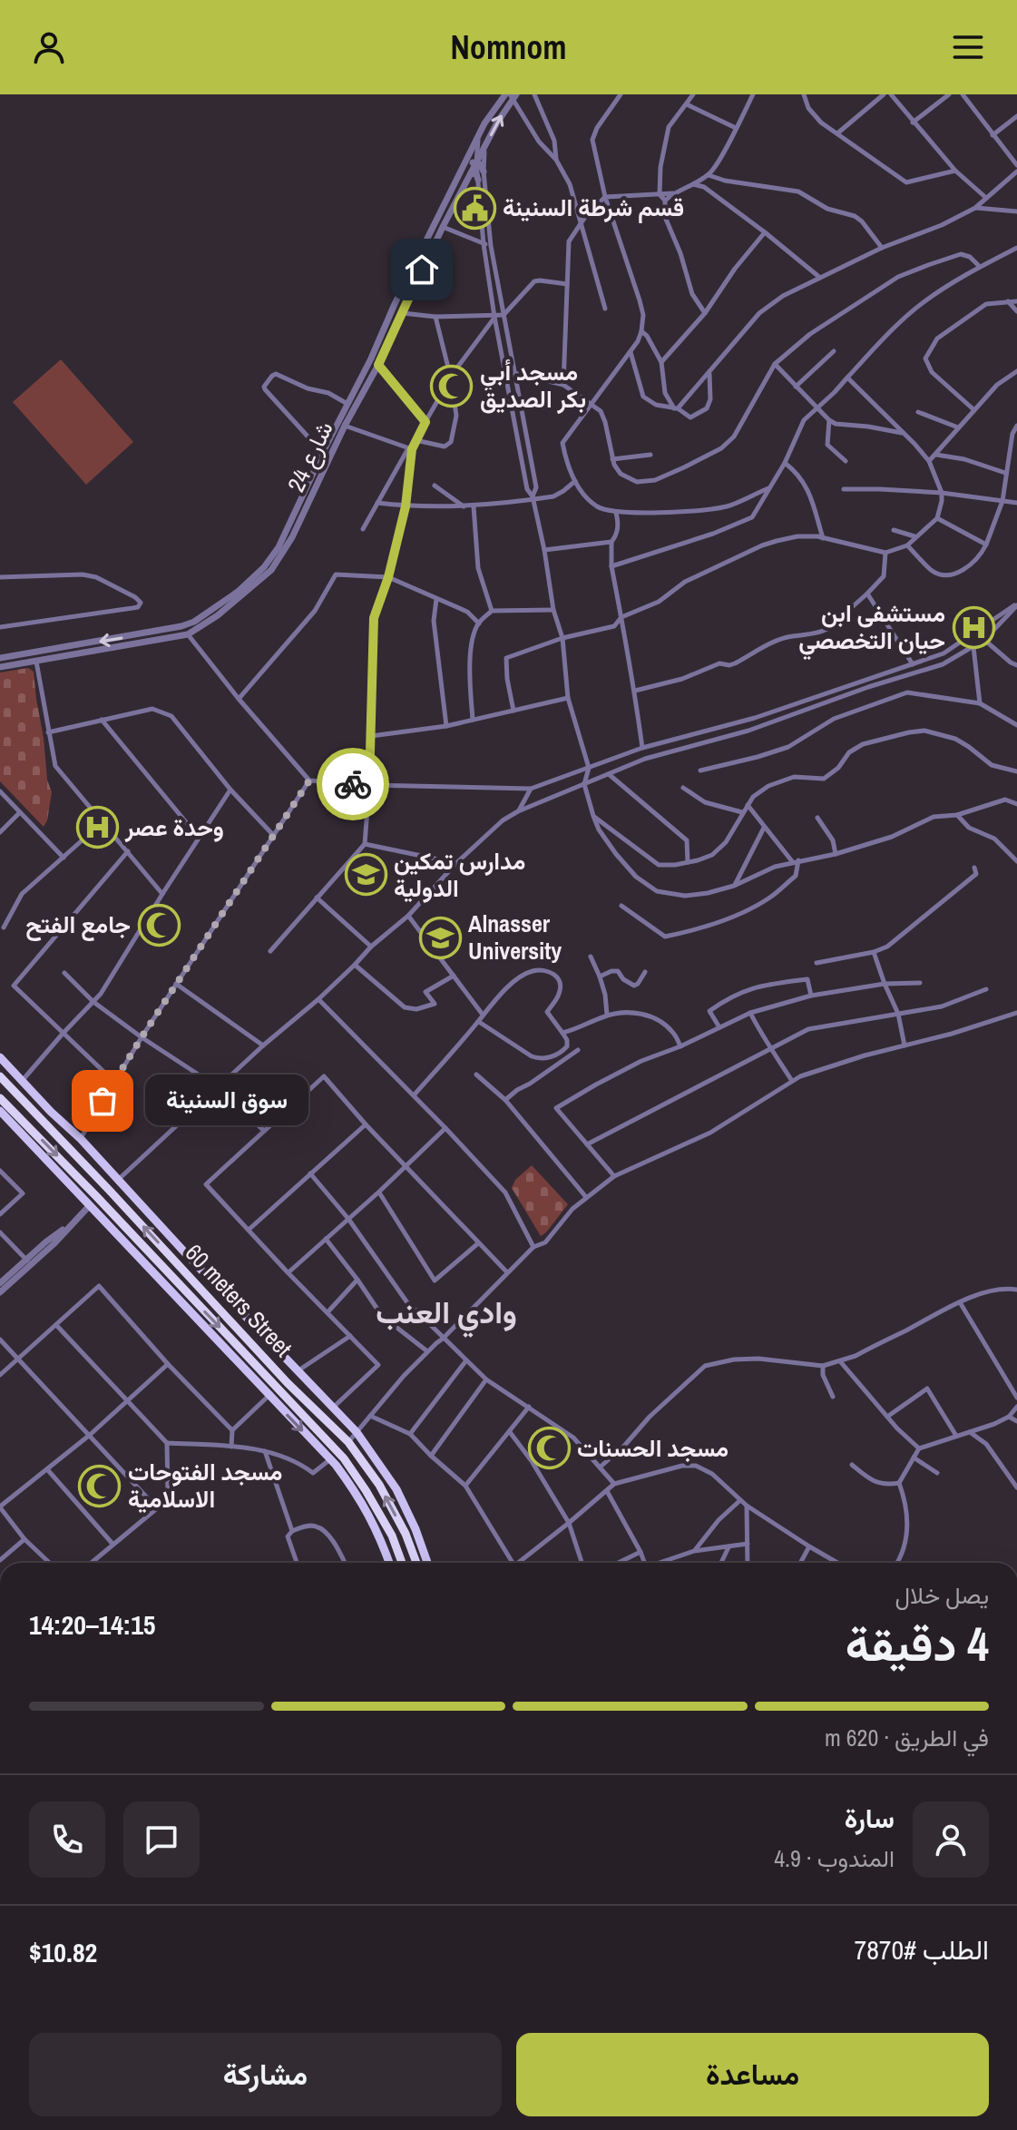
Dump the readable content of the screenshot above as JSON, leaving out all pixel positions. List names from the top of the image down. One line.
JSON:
{"streets":{"highway":["60 meters Street"],"street":["شارع 24"]},"districts":["وادي العنب"],"places":{"public building":["قسم شرطة السنينة"],"mosque":["مسجد أبي بكر الصديق","جامع الفتح","مسجد الحسنات","مسجد الفتوحات الاسلامية"],"hospital":["مستشفى ابن حيان التخصصي","وحدة عصر"],"school or university":["مدارس تمكين الدولية","Alnasser University"],"other":["سوق السنينة"]},"page":{"header":"Nomnom","bubble":"سوق السنينة","heading":["4 دقيقة","يصل خلال","14:15–14:20"],"panel":["سارة","المندوب · 4.9","الطلب #7870","$10.82"],"bar":"في الطريق · 620 m","buttons":["مساعدة","مشاركة"]}}
